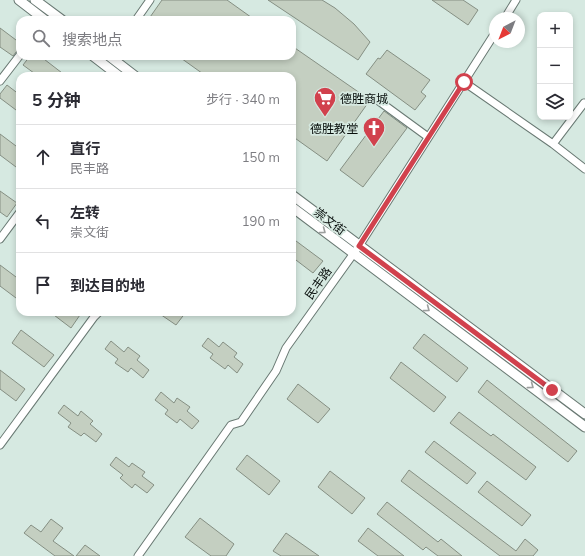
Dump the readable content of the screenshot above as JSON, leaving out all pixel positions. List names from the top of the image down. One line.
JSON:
{"streets":{"street":["崇文街","民丰路"]},"crossings":[["崇文街","民丰路"]],"places":{"supermarket":["德胜商城"],"church":["德胜教堂"]},"north":"bottom left","page":{"map_buttons":["+","−"],"search":"搜索地点","heading":["5 分钟","步行 · 340 m"],"list":[["直行","民丰路","150 m"],["左转","崇文街","190 m"],"到达目的地"]}}
